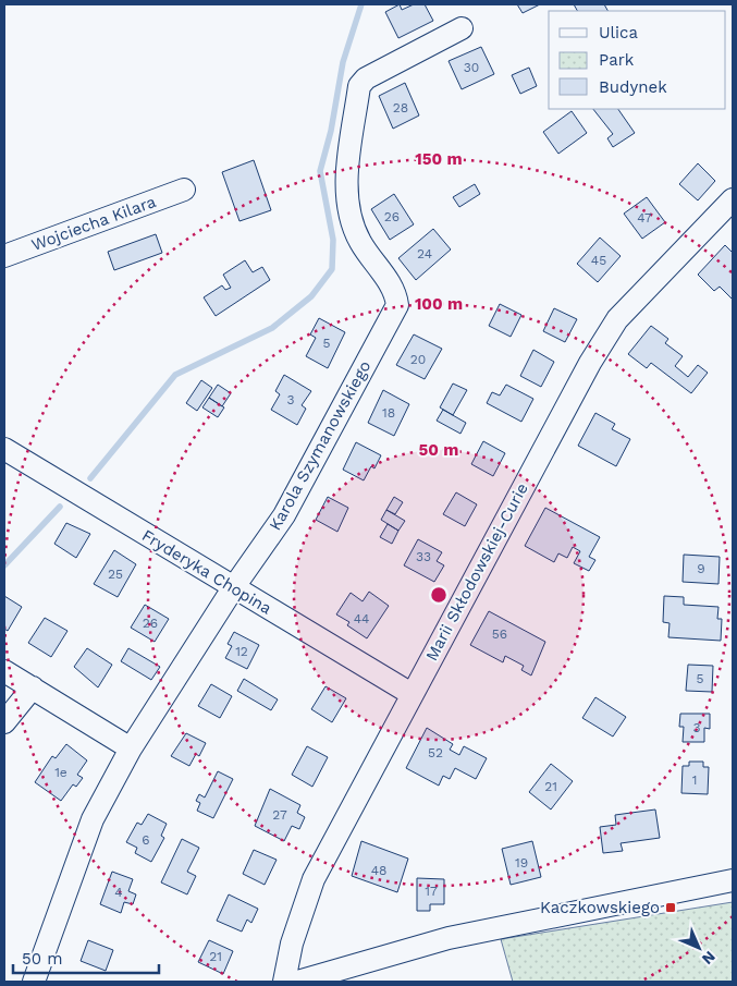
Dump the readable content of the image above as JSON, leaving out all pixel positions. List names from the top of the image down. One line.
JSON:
{"streets":{"street":["Wojciecha Kilara","Karola Szymanowskiego","Fryderyka Chopina","Marii Skłodowskiej-Curie"]},"crossings":[["Karola Szymanowskiego","Fryderyka Chopina"],["Fryderyka Chopina","Marii Skłodowskiej-Curie"]],"places":{"transit":["Kaczkowskiego"]},"house_numbers":["30","28","26","47","24","45","5","20","3","18","33","9","25","44","26","56","12","5","3","52","1e","1","21","27","6","19","48","17","4","21"],"legend":["Ulica","Park","Budynek"],"scale_bar":"50 m","north":"bottom right","rings":["150 m","100 m","50 m"]}
